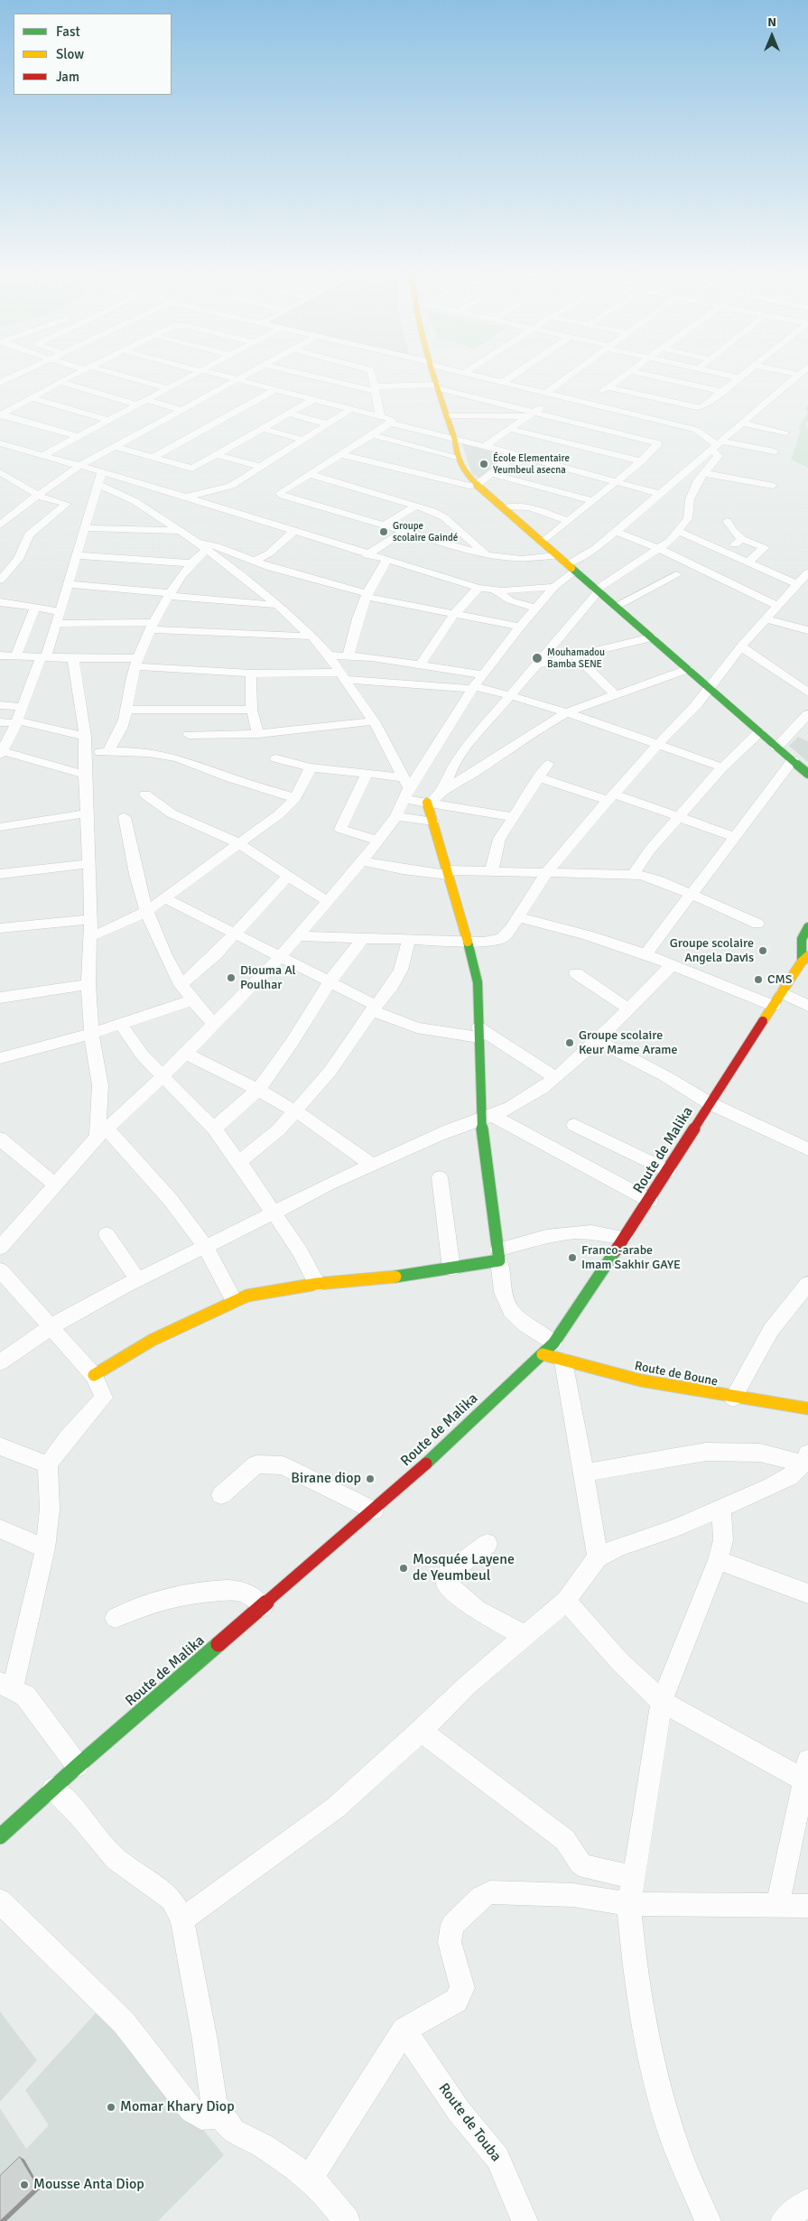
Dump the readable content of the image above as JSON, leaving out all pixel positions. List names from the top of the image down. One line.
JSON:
{"streets":{"main road":["Route de Malika","Route de Boune"],"street":["Route de Touba"]},"crossings":[["Route de Malika","Route de Boune"]],"places":["École Elementaire Yeumbeul asecna","Groupe scolaire Gaindé","Mouhamadou Bamba SENE","Groupe scolaire Angela Davis","Diouma Al Poulhar","CMS","Groupe scolaire Keur Mame Arame","Franco-arabe Imam Sakhir GAYE","Birane diop","Mosquée Layene de Yeumbeul","Momar Khary Diop","Mousse Anta Diop"],"legend":["Fast","Slow","Jam"],"north":"top"}
